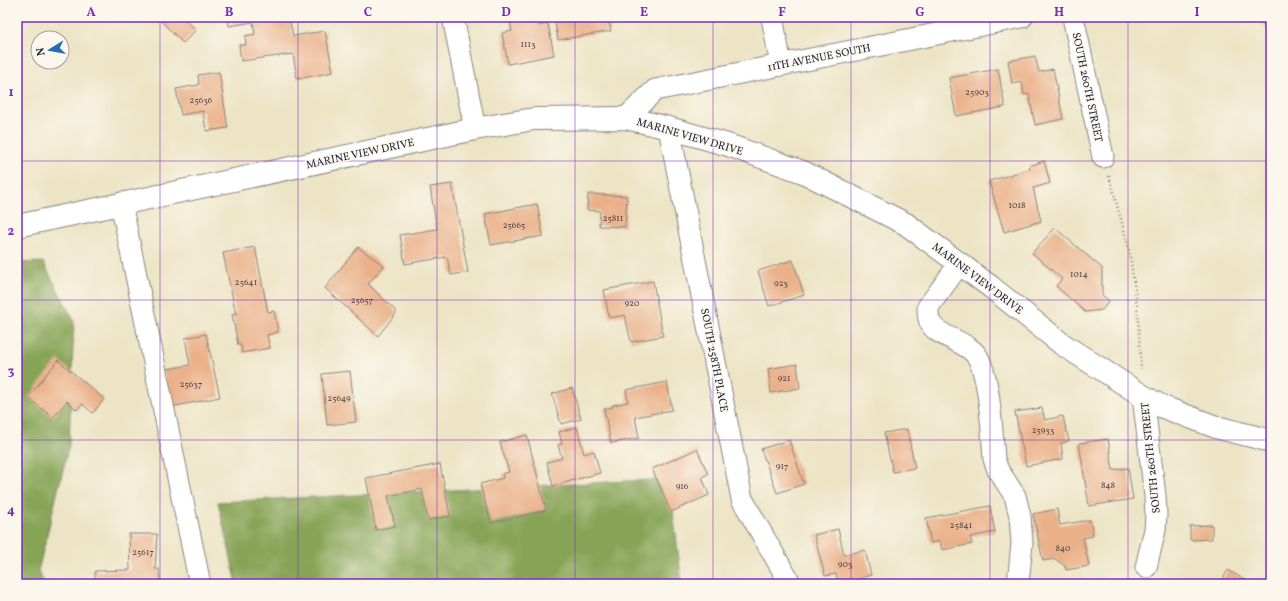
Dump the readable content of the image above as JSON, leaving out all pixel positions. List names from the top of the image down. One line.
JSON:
{"streets":{"main road":["MARINE VIEW DRIVE"],"street":["11TH AVENUE SOUTH","SOUTH 260TH STREET","SOUTH 258TH PLACE"]},"crossings":[["11TH AVENUE SOUTH","MARINE VIEW DRIVE"],["SOUTH 260TH STREET","MARINE VIEW DRIVE"],["MARINE VIEW DRIVE","SOUTH 258TH PLACE"]],"house_numbers":["1113","25903","25636","1018","25811","25665","1014","25641","923","25657","920","921","25637","25649","25933","917","848","916","25841","840","25617","903"],"north":"left","grid":{"columns":["A","B","C","D","E","F","G","H","I"],"rows":["1","2","3","4"]}}
